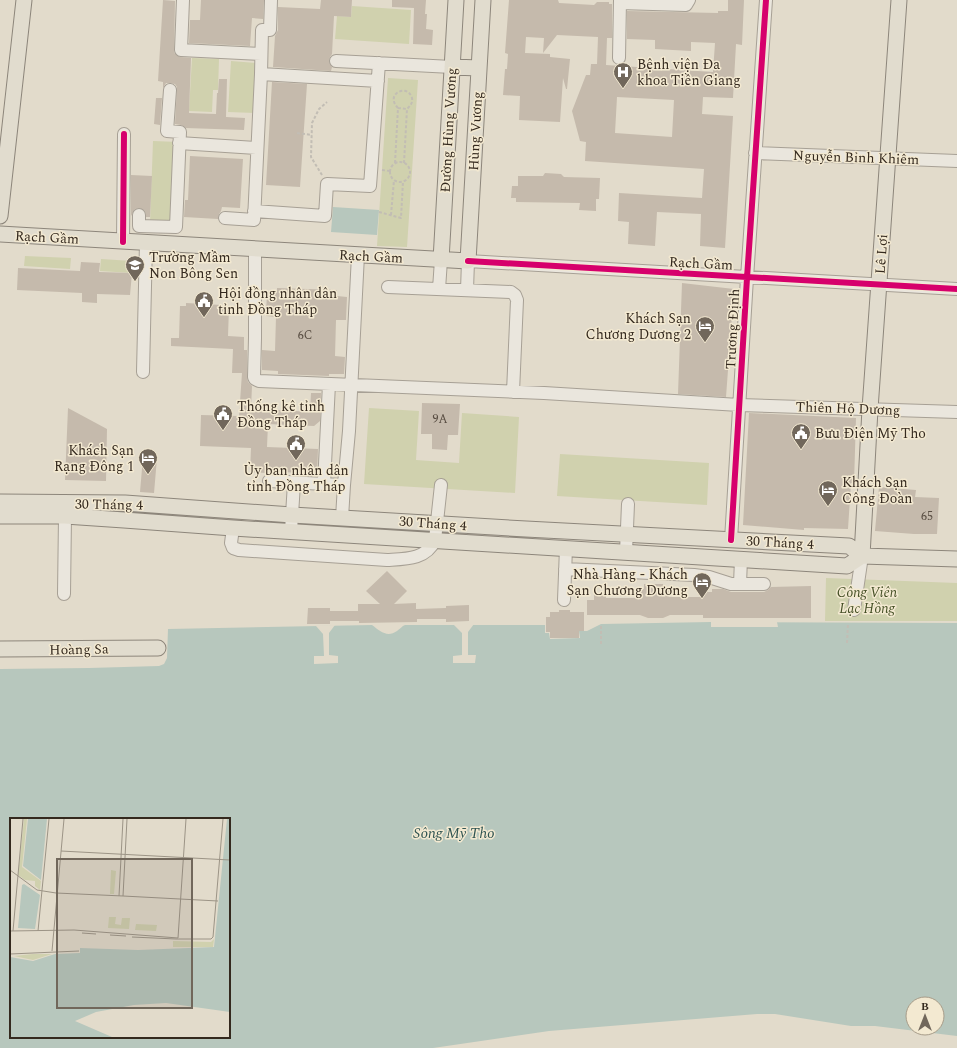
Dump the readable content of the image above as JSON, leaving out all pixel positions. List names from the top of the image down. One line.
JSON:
{"streets":{"main road":["Đường Hùng Vương","Hùng Vương","Rạch Gầm","Lê Lợi","30 Tháng 4","Hoàng Sa"],"street":["Nguyễn Bỉnh Khiêm","Trương Định","Thiên Hộ Dương"]},"crossings":[["Đường Hùng Vương","Rạch Gầm"],["Hùng Vương","Rạch Gầm"],["Nguyễn Bỉnh Khiêm","Lê Lợi"],["Nguyễn Bỉnh Khiêm","Trương Định"],["Rạch Gầm","Lê Lợi"],["Rạch Gầm","Trương Định"],["Rạch Gầm","Thiên Hộ Dương"],["Lê Lợi","Thiên Hộ Dương"],["Lê Lợi","30 Tháng 4"],["Trương Định","Thiên Hộ Dương"],["Trương Định","30 Tháng 4"]],"water":["Sông Mỹ Tho"],"parks":["Công Viên Lạc Hồng"],"places":{"hospital":["Bệnh viện Đa khoa Tiền Giang"],"school or university":["Trường Mầm Non Bông Sen"],"public building":["Hội đồng nhân dân tỉnh Đồng Tháp","Thống kê tỉnh Đồng Tháp","Bưu Điện Mỹ Tho","Ủy ban nhân dân tỉnh Đồng Tháp"],"hotel":["Khách Sạn Chương Dương 2","Khách Sạn Rạng Đông 1","Khách Sạn Công Đoàn","Nhà Hàng - Khách Sạn Chương Dương"]},"house_numbers":["6C","9A","65"],"north":"top"}
